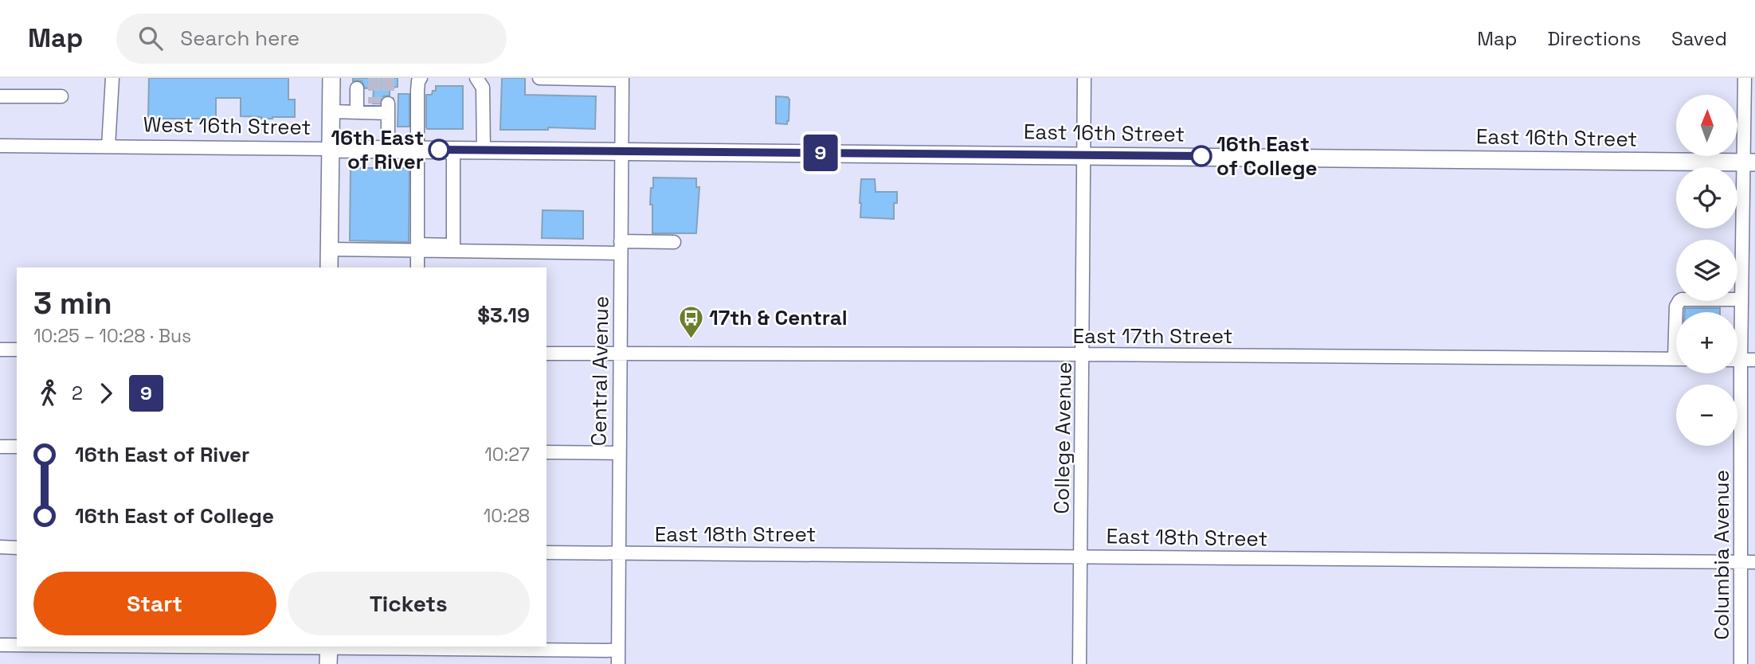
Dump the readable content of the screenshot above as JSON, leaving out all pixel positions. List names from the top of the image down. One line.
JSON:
{"streets":{"main road":["West 16th Street","East 16th Street"],"street":["East 17th Street","Central Avenue","College Avenue","East 18th Street","Columbia Avenue"]},"crossings":[["West 16th Street","East 16th Street"],["West 16th Street","Central Avenue"],["East 16th Street","Central Avenue"],["East 16th Street","College Avenue"],["East 16th Street","Columbia Avenue"],["East 17th Street","Central Avenue"],["East 17th Street","College Avenue"],["Central Avenue","East 18th Street"],["College Avenue","East 18th Street"],["East 18th Street","Columbia Avenue"]],"places":{"other":["16th East of River","16th East of College"],"bus stop":["17th & Central"]},"lines":["bus line 9"],"north":"top","page":{"header":"Map","search":"Search here","nav":["Map","Directions","Saved"],"on_map":"9","map_buttons":["+","−"],"heading":["3 min","10:25 – 10:28 · Bus","$3.19"],"legs":["2","9"],"list":[{"name":"16th East of River","value":"10:27"},{"name":"16th East of College","value":"10:28"}],"buttons":["Start","Tickets"]}}
